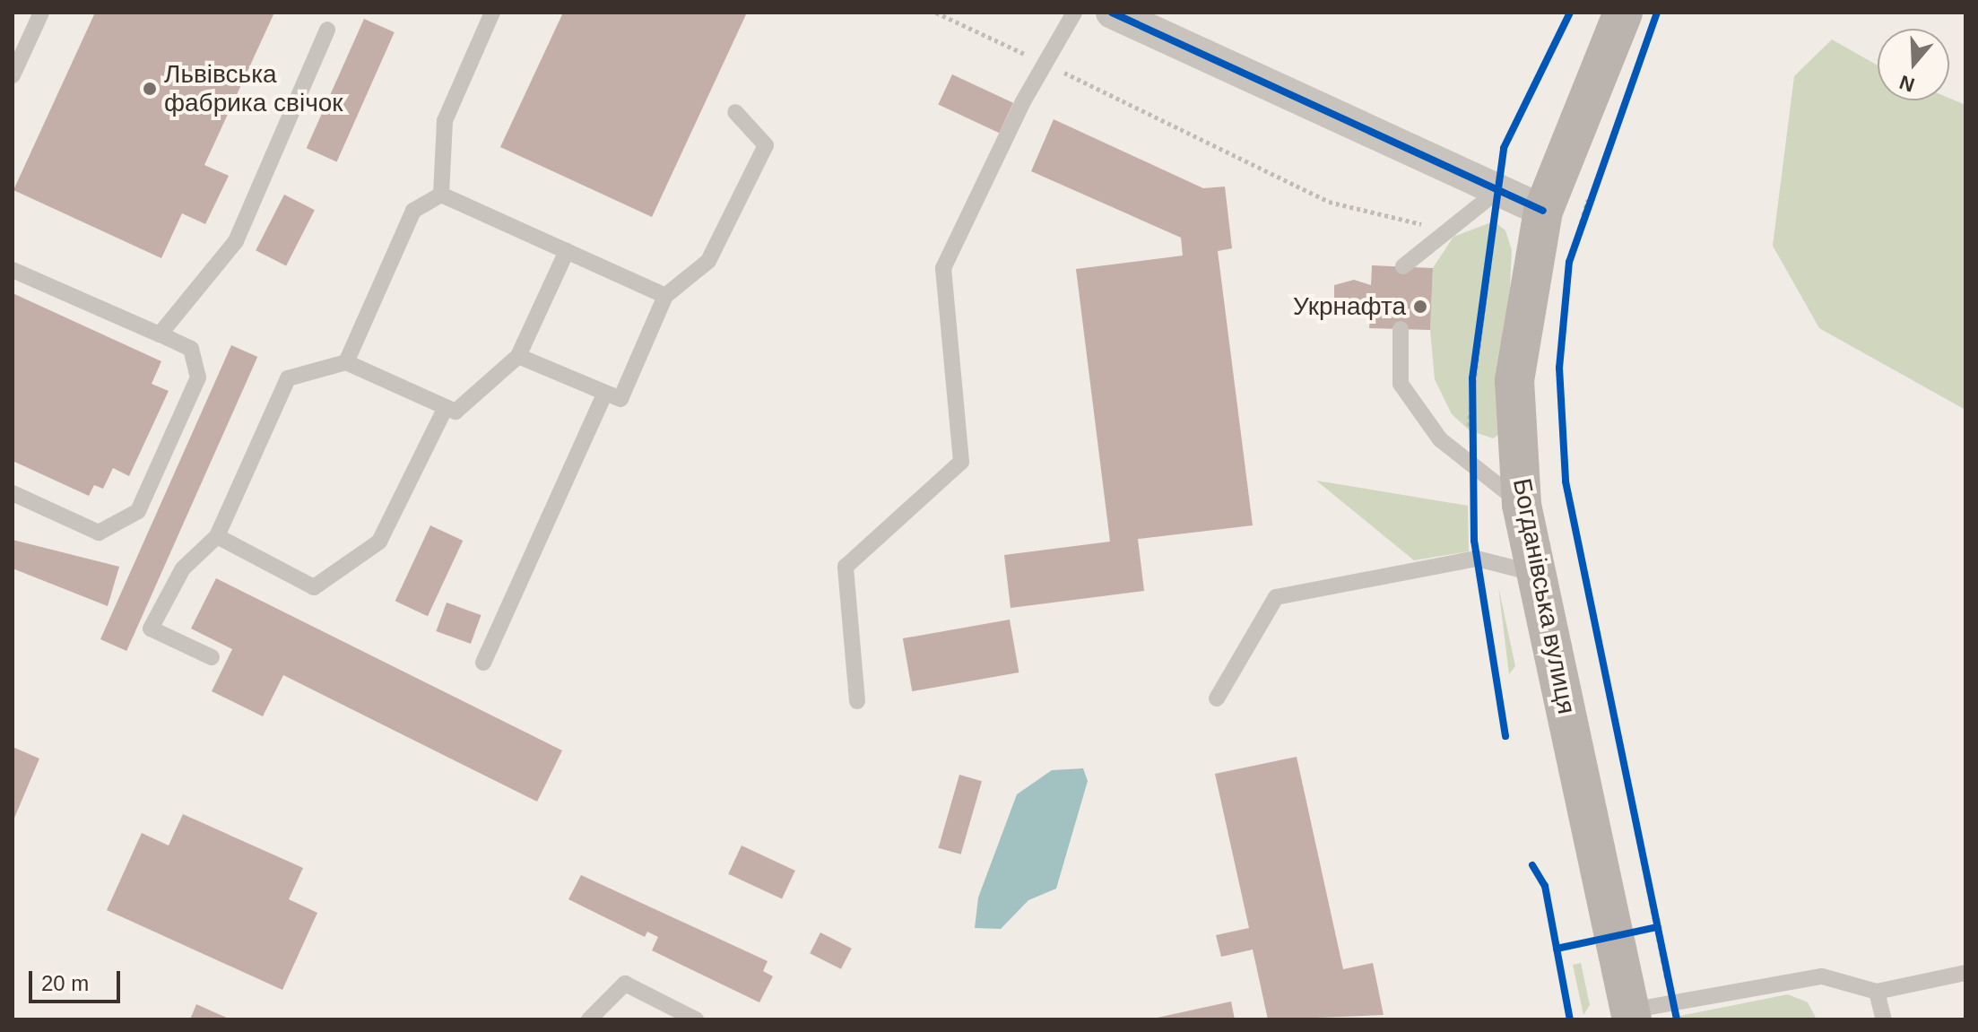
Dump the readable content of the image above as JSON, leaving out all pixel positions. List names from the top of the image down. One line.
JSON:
{"streets":{"main road":["Богданівська вулиця"]},"places":["Львівська фабрика свічок","Укрнафта"],"scale_bar":"20 m","north":"bottom"}
